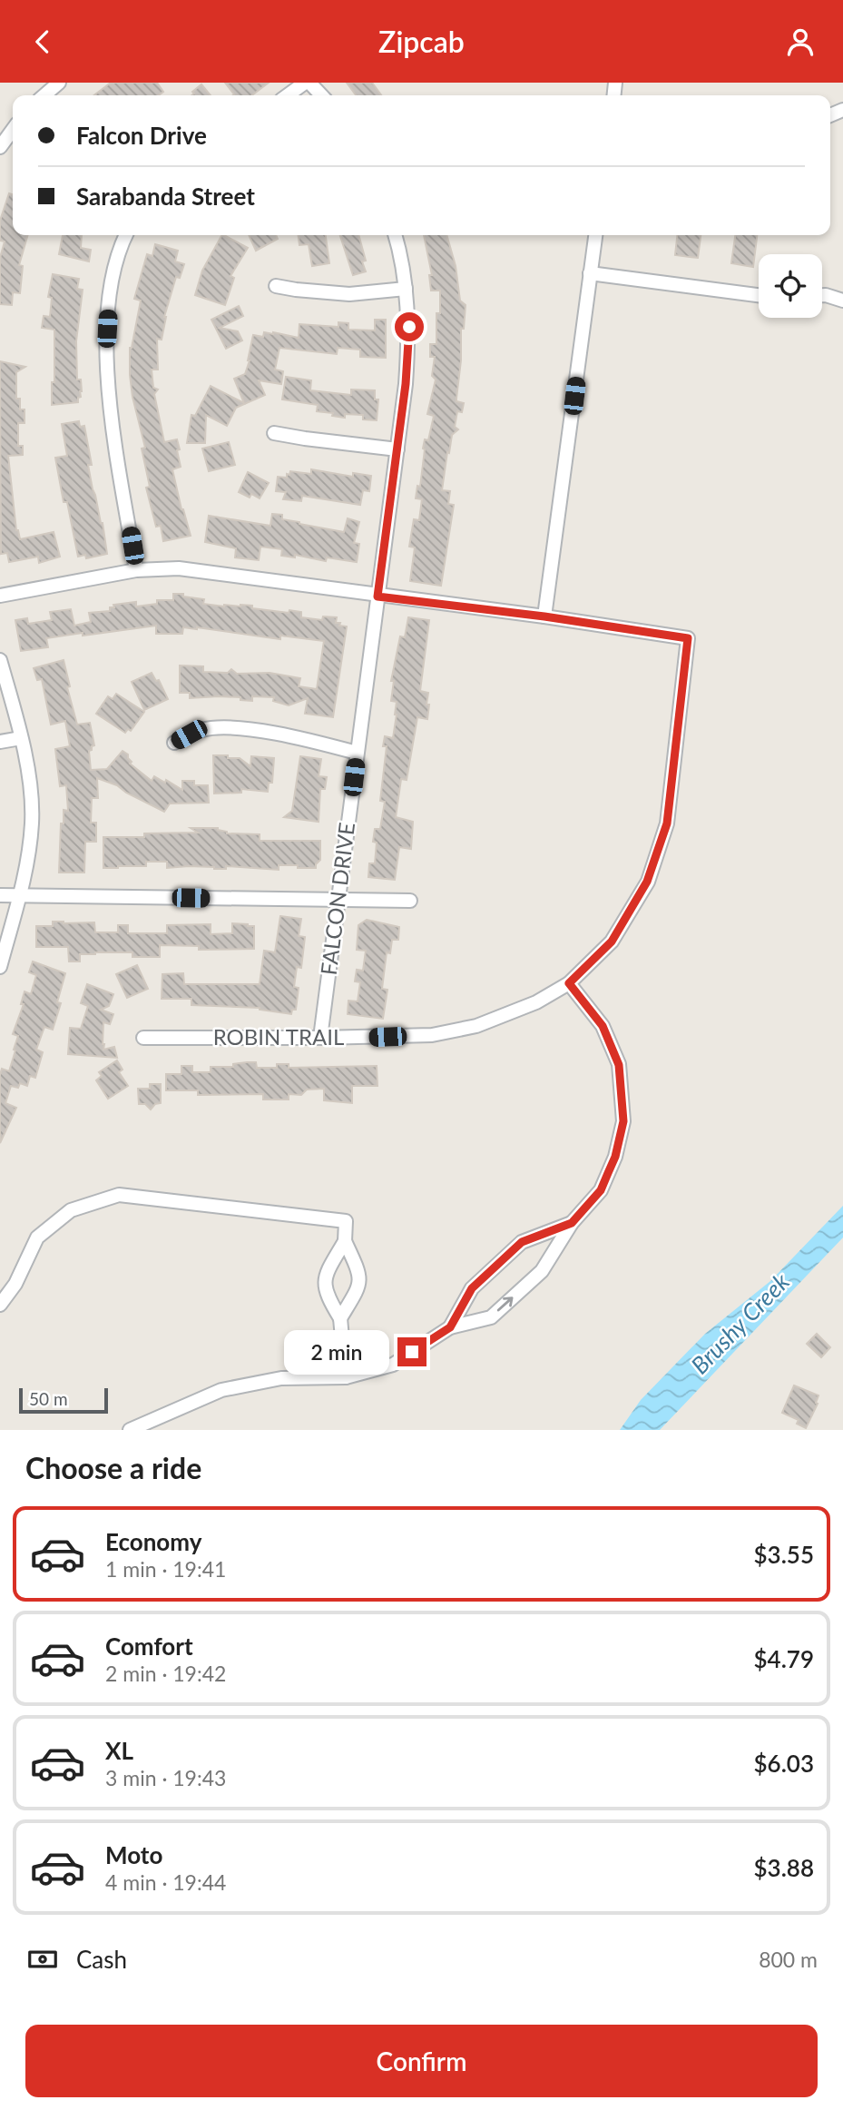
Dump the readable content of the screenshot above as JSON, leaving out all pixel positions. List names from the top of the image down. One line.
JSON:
{"streets":{"street":["FALCON DRIVE","ROBIN TRAIL"]},"crossings":[["FALCON DRIVE","ROBIN TRAIL"]],"water":["Brushy Creek"],"scale_bar":"50 m","page":{"header":"Zipcab","banner":["Falcon Drive","Sarabanda Street"],"bubble":"2 min","scale":"50 m","heading":"Choose a ride","list":[{"name":"Economy","note":"1 min · 19:41","value":"$3.55"},{"name":"Comfort","note":"2 min · 19:42","value":"$4.79"},{"name":"XL","note":"3 min · 19:43","value":"$6.03"},{"name":"Moto","note":"4 min · 19:44","value":"$3.88"}],"pay":["Cash","800 m"],"buttons":"Confirm"}}
